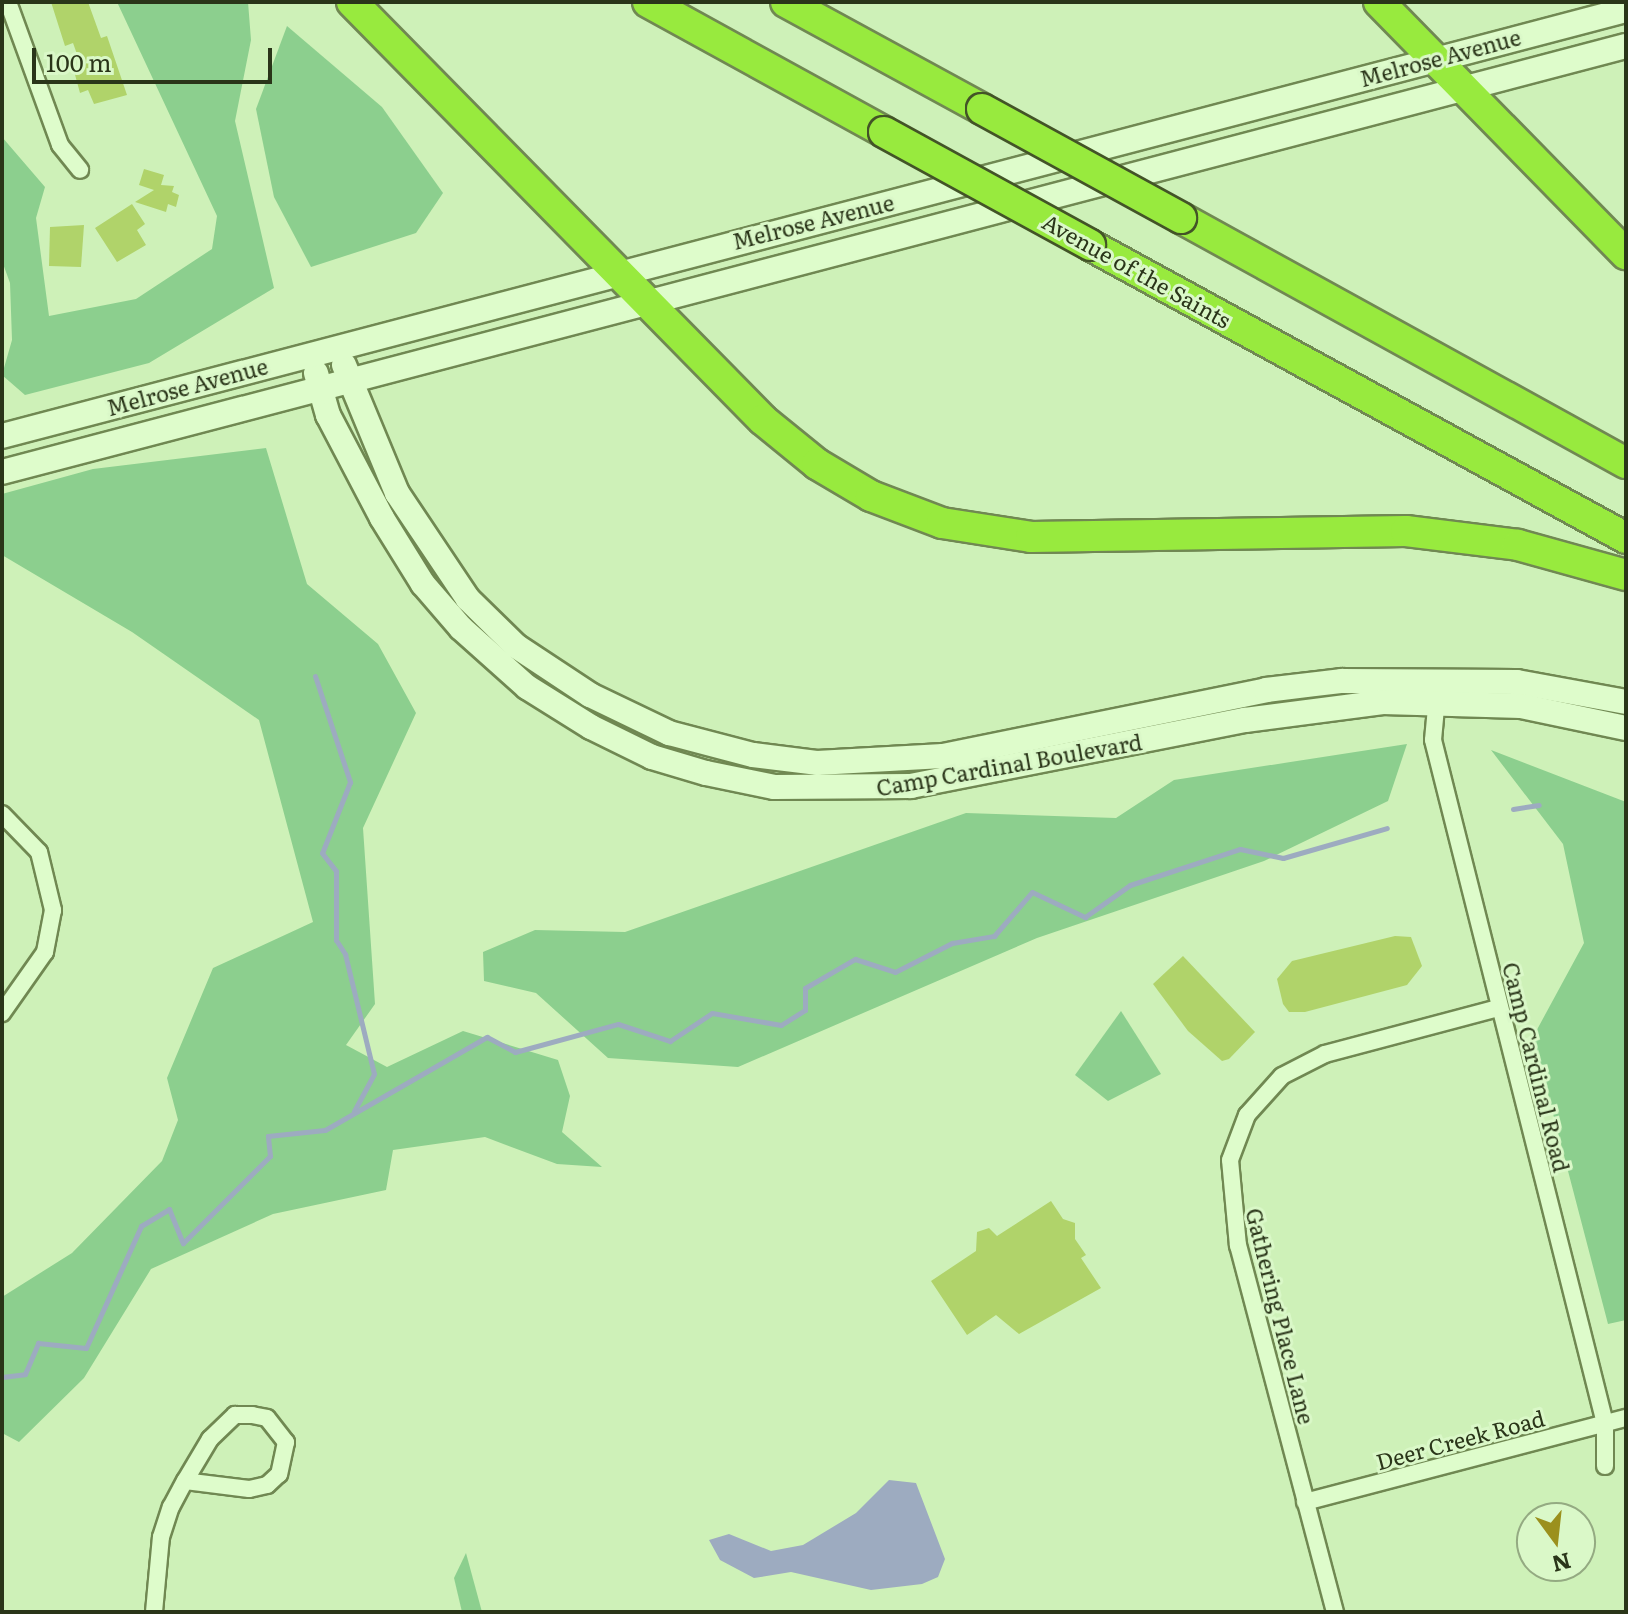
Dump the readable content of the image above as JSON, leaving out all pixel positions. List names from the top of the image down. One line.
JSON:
{"streets":{"highway":["Avenue of the Saints"],"main road":["Melrose Avenue","Camp Cardinal Boulevard"],"street":["Camp Cardinal Road","Gathering Place Lane","Deer Creek Road"]},"crossings":[["Melrose Avenue","Camp Cardinal Boulevard"],["Camp Cardinal Boulevard","Camp Cardinal Road"],["Camp Cardinal Road","Gathering Place Lane"],["Camp Cardinal Road","Deer Creek Road"],["Gathering Place Lane","Deer Creek Road"]],"scale_bar":"100 m","north":"bottom"}
